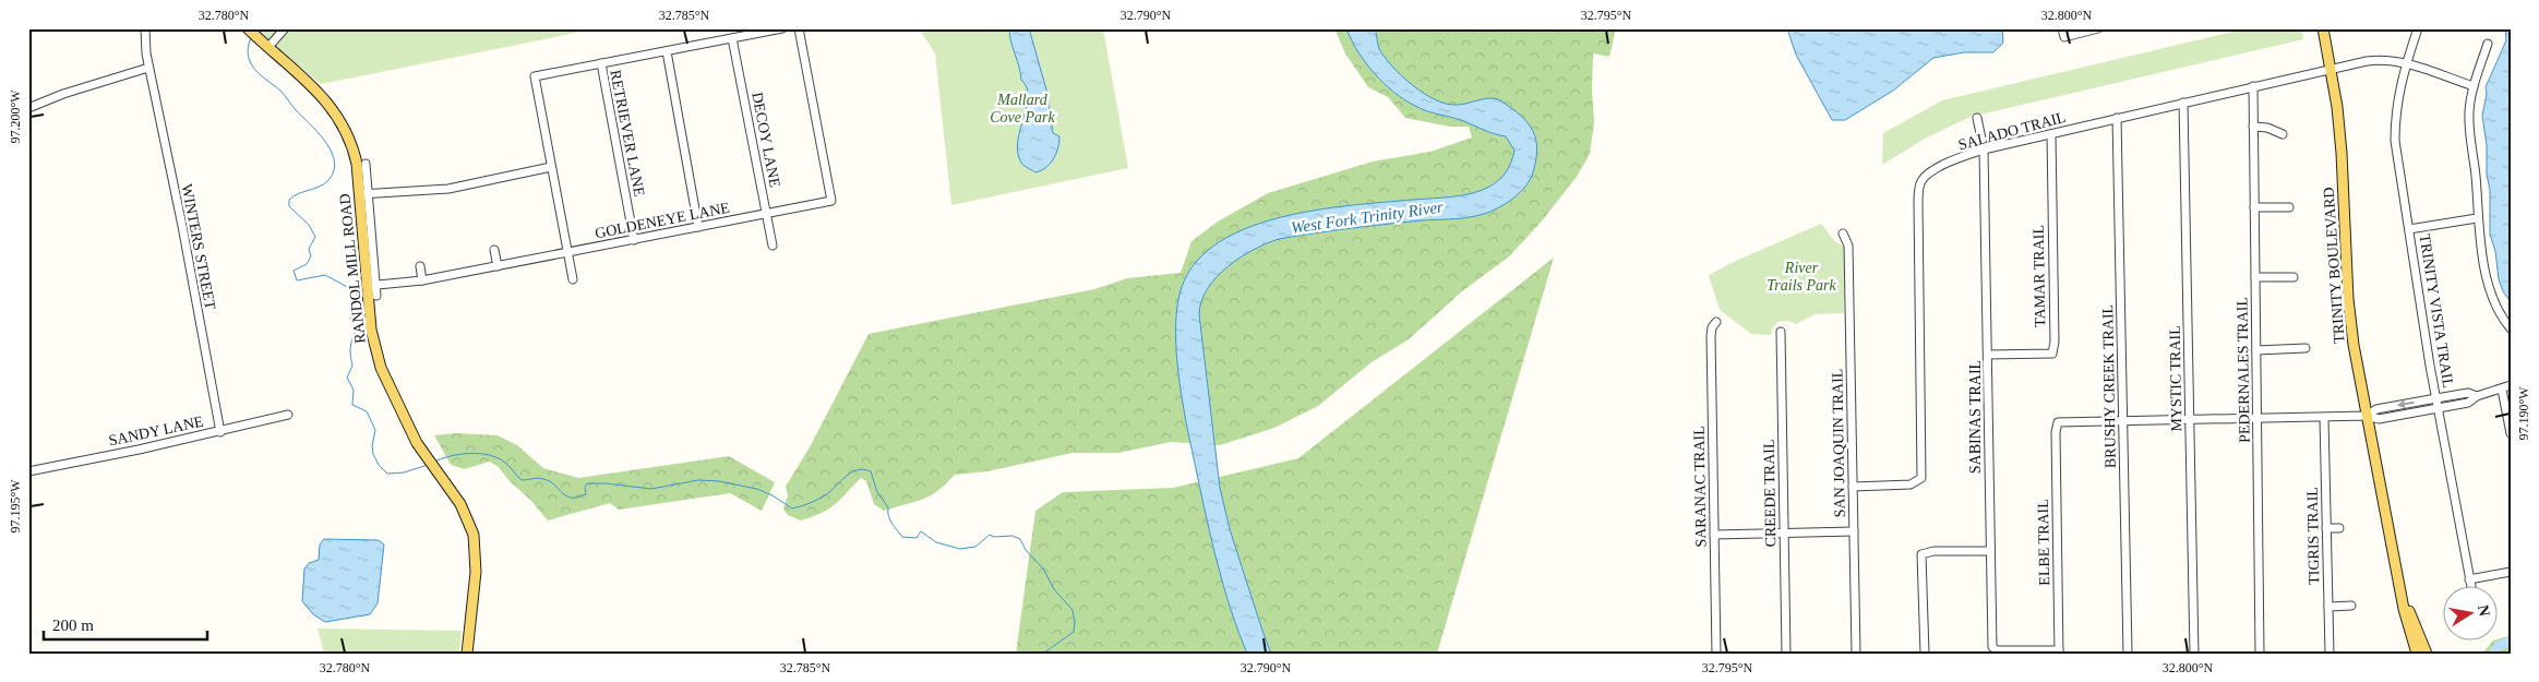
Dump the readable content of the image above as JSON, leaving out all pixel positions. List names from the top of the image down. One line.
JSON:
{"streets":{"main road":["TRINITY BOULEVARD","RANDOL MILL ROAD"],"street":["SALADO TRAIL","RETRIEVER LANE","DECOY LANE","GOLDENEYE LANE","WINTERS STREET","TAMAR TRAIL","TRINITY VISTA TRAIL","PEDERNALES TRAIL","MYSTIC TRAIL","BRUSHY CREEK TRAIL","SABINAS TRAIL","SANDY LANE","SAN JOAQUIN TRAIL","SARANAC TRAIL","CREEDE TRAIL","TIGRIS TRAIL","ELBE TRAIL"]},"crossings":[["SALADO TRAIL","TRINITY BOULEVARD"],["SALADO TRAIL","TAMAR TRAIL"],["SALADO TRAIL","TRINITY VISTA TRAIL"],["SALADO TRAIL","PEDERNALES TRAIL"],["SALADO TRAIL","MYSTIC TRAIL"],["SALADO TRAIL","BRUSHY CREEK TRAIL"],["SALADO TRAIL","SABINAS TRAIL"],["SALADO TRAIL","SAN JOAQUIN TRAIL"],["RETRIEVER LANE","GOLDENEYE LANE"],["DECOY LANE","GOLDENEYE LANE"],["GOLDENEYE LANE","RANDOL MILL ROAD"],["WINTERS STREET","SANDY LANE"],["TAMAR TRAIL","SABINAS TRAIL"],["BRUSHY CREEK TRAIL","ELBE TRAIL"],["SABINAS TRAIL","ELBE TRAIL"]],"water":["West Fork Trinity River"],"parks":["Mallard Cove Park","River Trails Park"],"scale_bar":"200 m","north":"right","coordinates":["32.780°N","32.785°N","32.790°N","32.795°N","32.800°N","97.200°W","97.190°W","97.195°W"]}
